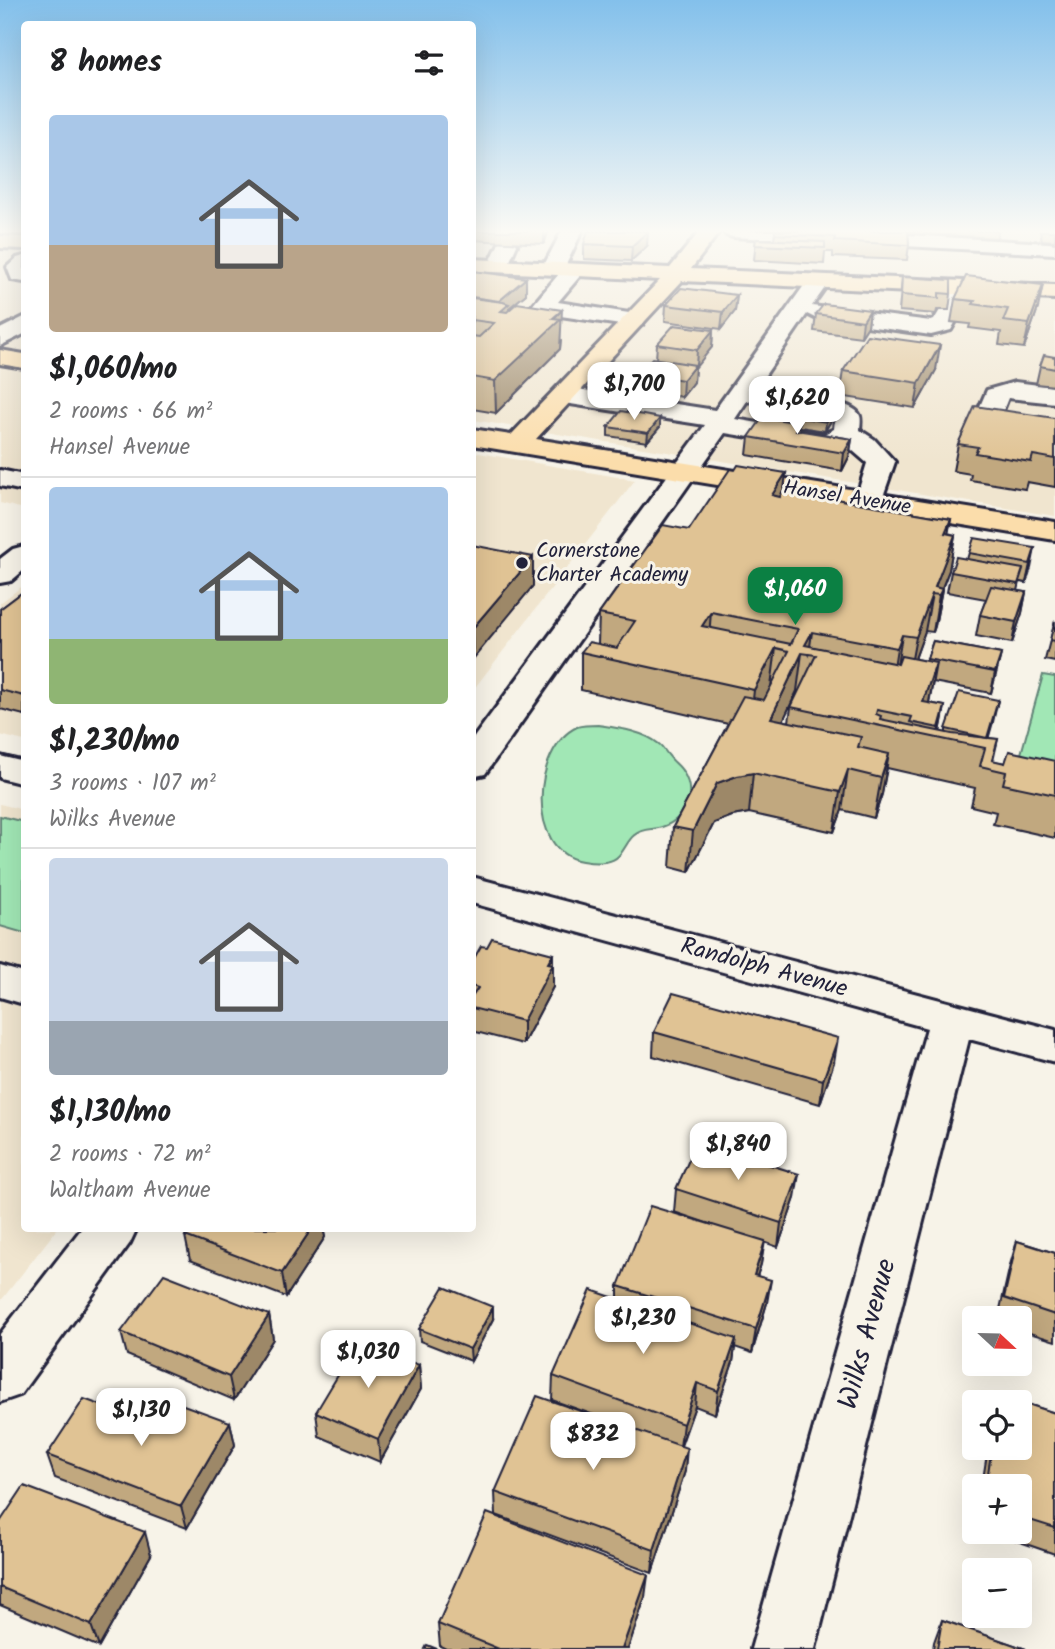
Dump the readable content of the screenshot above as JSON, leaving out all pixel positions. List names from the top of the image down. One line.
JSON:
{"streets":{"main road":["Hansel Avenue"],"street":["Randolph Avenue","Wilks Avenue"]},"crossings":[["Randolph Avenue","Wilks Avenue"]],"places":["Cornerstone Charter Academy"],"north":"right","page":{"heading":"8 homes","list":[{"name":"$1,060/mo","note":"2 rooms · 66 m² · Hansel Avenue"},{"name":"$1,230/mo","note":"3 rooms · 107 m² · Wilks Avenue"},{"name":"$1,130/mo","note":"2 rooms · 72 m² · Waltham Avenue"}],"price":["$1,700","$1,620","$1,060","$1,840","$1,230","$1,030","$1,130","$832"],"map_buttons":["+","−"]}}
